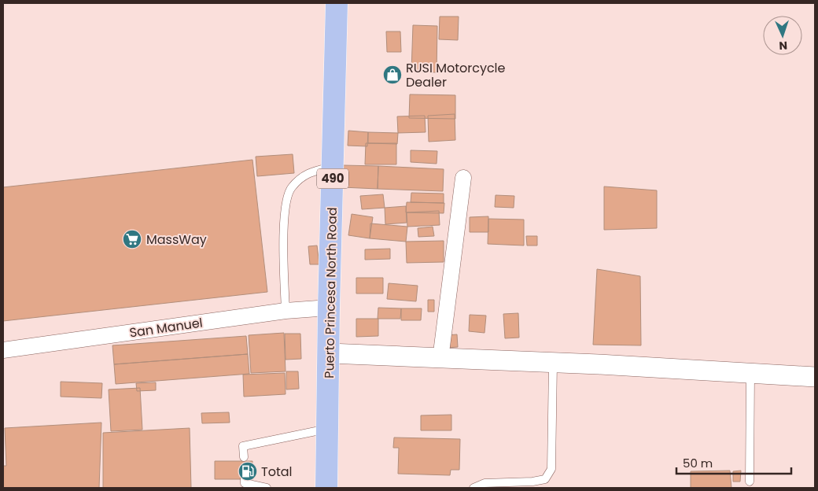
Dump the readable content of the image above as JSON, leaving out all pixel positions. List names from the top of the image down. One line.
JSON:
{"streets":{"main road":["490","Puerto Princesa North Road"],"street":["San Manuel"]},"crossings":[["Puerto Princesa North Road","San Manuel"]],"places":{"shop":["RUSI Motorcycle Dealer"],"supermarket":["MassWay"],"fuel station":["Total"]},"scale_bar":"50 m","north":"bottom"}
